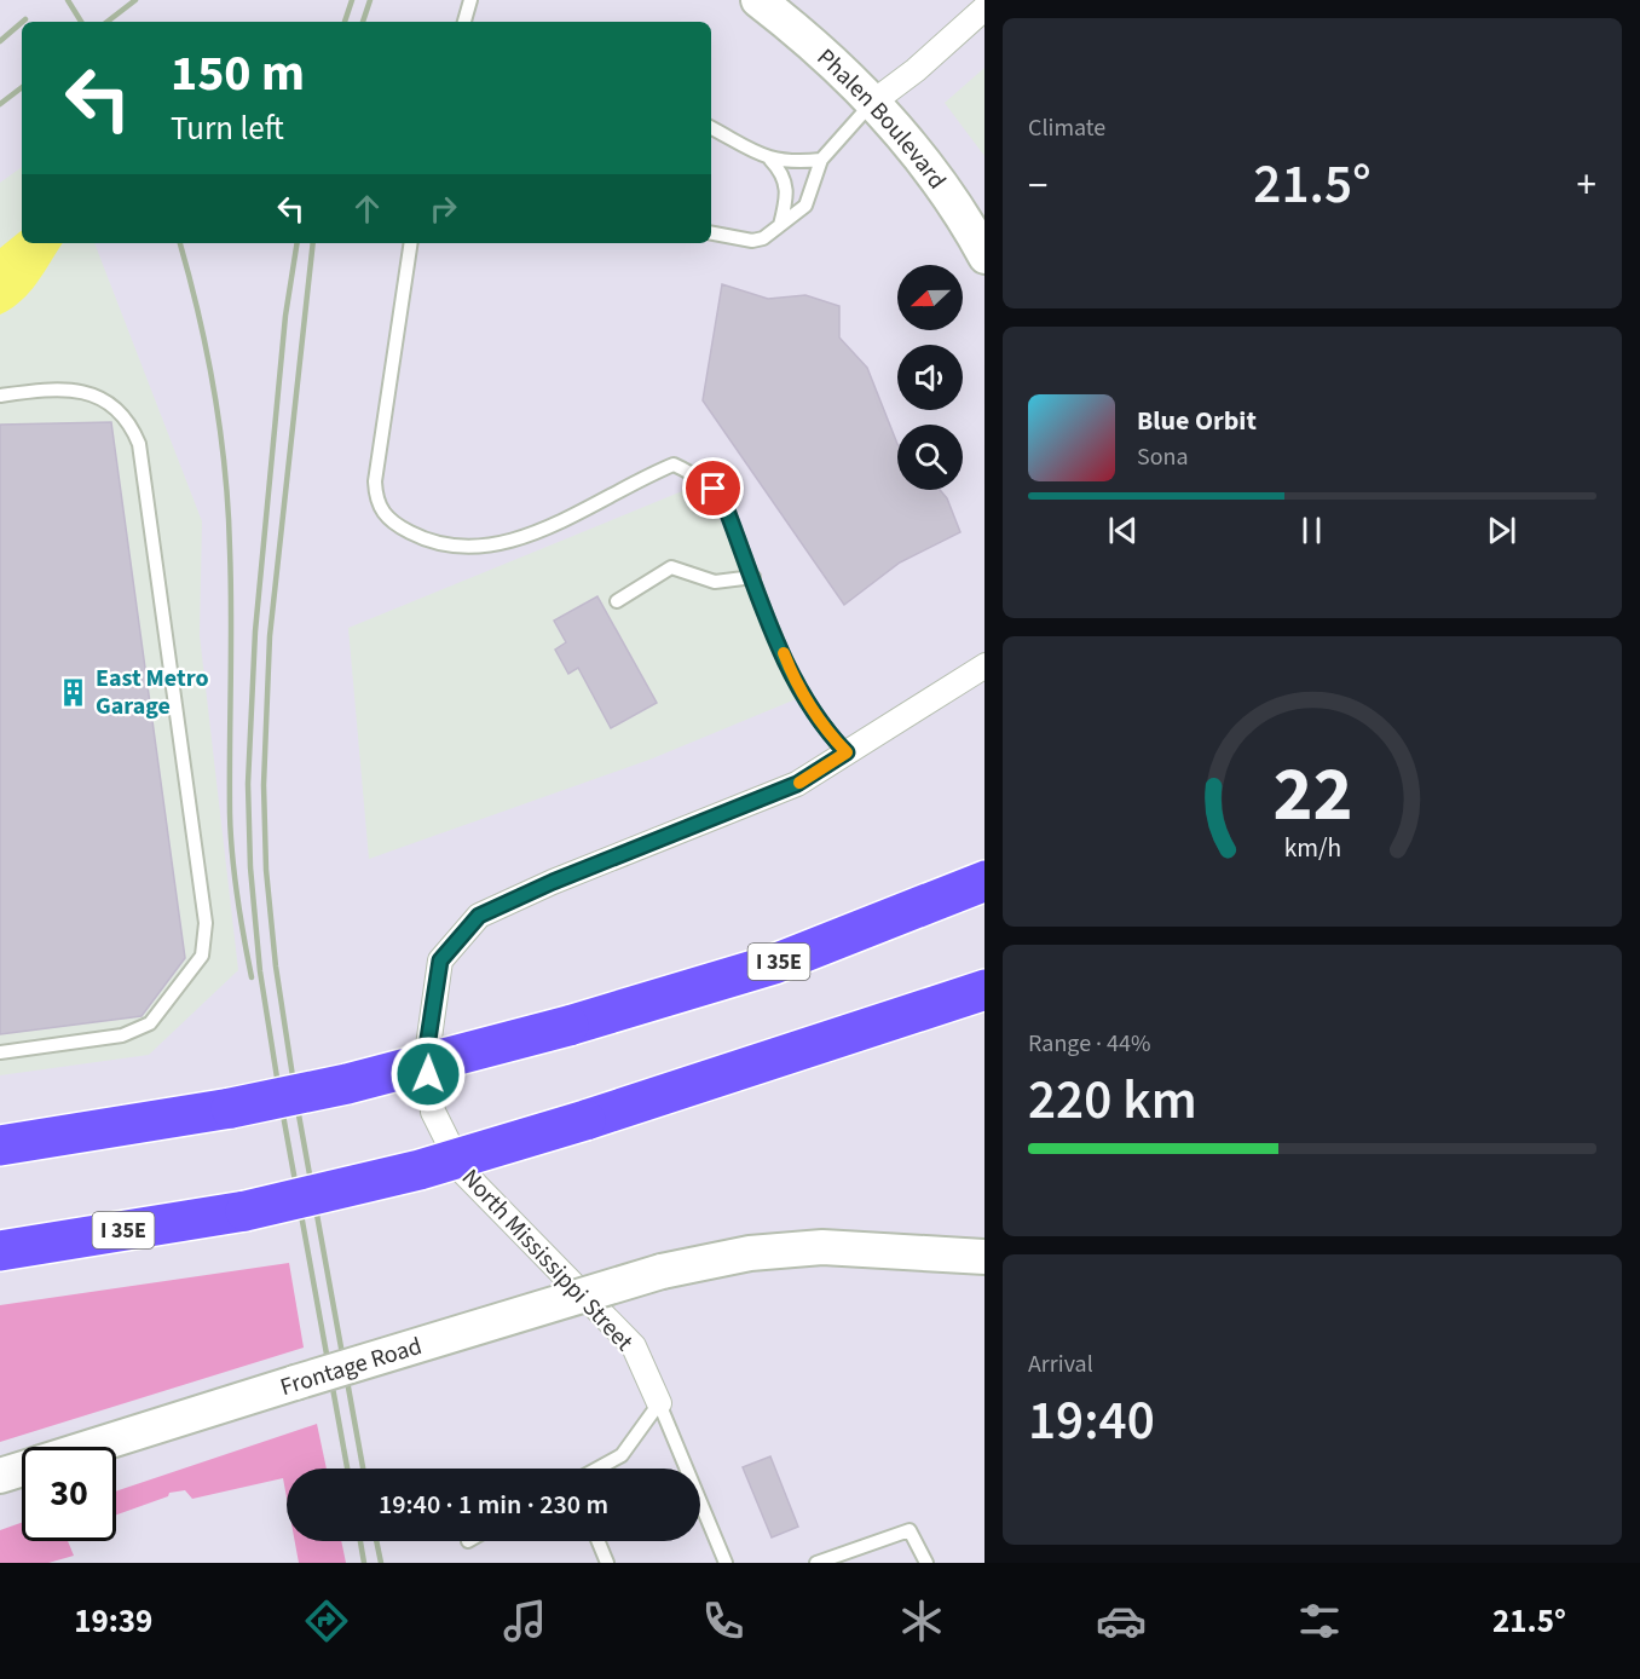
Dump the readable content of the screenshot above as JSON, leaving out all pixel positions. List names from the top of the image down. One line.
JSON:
{"streets":{"highway":["I 35E"],"street":["Phalen Boulevard","North Mississippi Street","Frontage Road"]},"places":{"building":["East Metro Garage"]},"north":"left","page":{"tile":["Climate",["Range · 44%","220 km"],["Arrival","19:40"]],"turn":["150 m","Turn left"],"heat":["−","21.5°","+"],"song":["Blue Orbit","Sona"],"limit":"30","trip":"19:40 · 1 min · 230 m","tabs":["19:39","21.5°"],"gauge":["22","km/h"]}}
